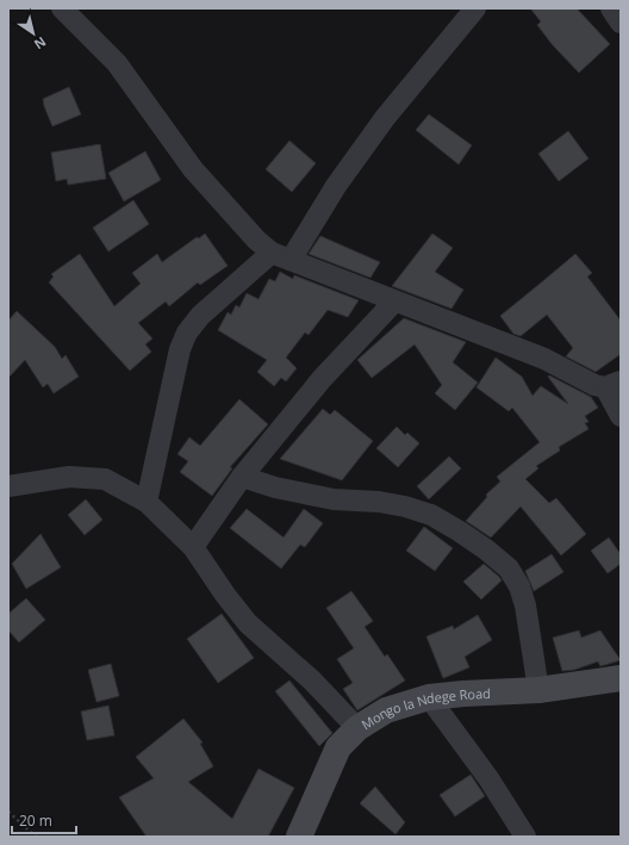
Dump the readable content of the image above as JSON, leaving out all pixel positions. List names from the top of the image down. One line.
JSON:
{"streets":{"street":["Mongo la Ndege Road"]},"scale_bar":"20 m","north":"bottom right"}
